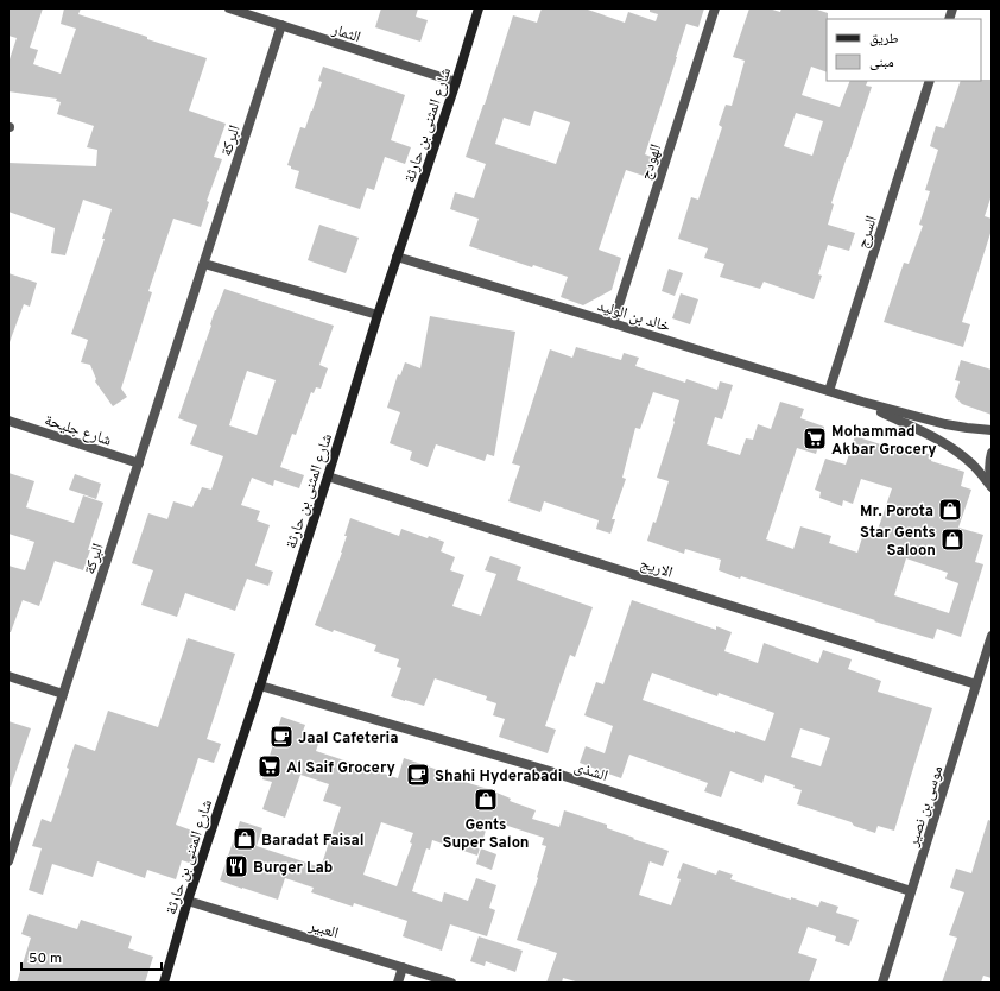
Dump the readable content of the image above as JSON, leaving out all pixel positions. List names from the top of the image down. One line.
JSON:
{"streets":{"street":["الثمار","شارع المثنى بن حارثة","البركة","الهودج","السرج","خالد بن الوليد","شارع جليحة","الاريج","الشذى","موسى بن نصير","العبير"]},"crossings":[["الثمار","شارع المثنى بن حارثة"],["الثمار","البركة"],["شارع المثنى بن حارثة","خالد بن الوليد"],["شارع المثنى بن حارثة","الاريج"],["شارع المثنى بن حارثة","الشذى"],["شارع المثنى بن حارثة","العبير"],["البركة","شارع جليحة"],["الهودج","خالد بن الوليد"],["السرج","خالد بن الوليد"],["الاريج","موسى بن نصير"],["الشذى","موسى بن نصير"]],"places":{"supermarket":["Mohammad Akbar Grocery","Al Saif Grocery"],"shop":["Mr. Porota","Star Gents Saloon","Gents Super Salon","Baradat Faisal"],"cafe":["Jaal Cafeteria","Shahi Hyderabadi"],"restaurant":["Burger Lab"]},"legend":["طريق","مبنى"],"scale_bar":"50 m"}
